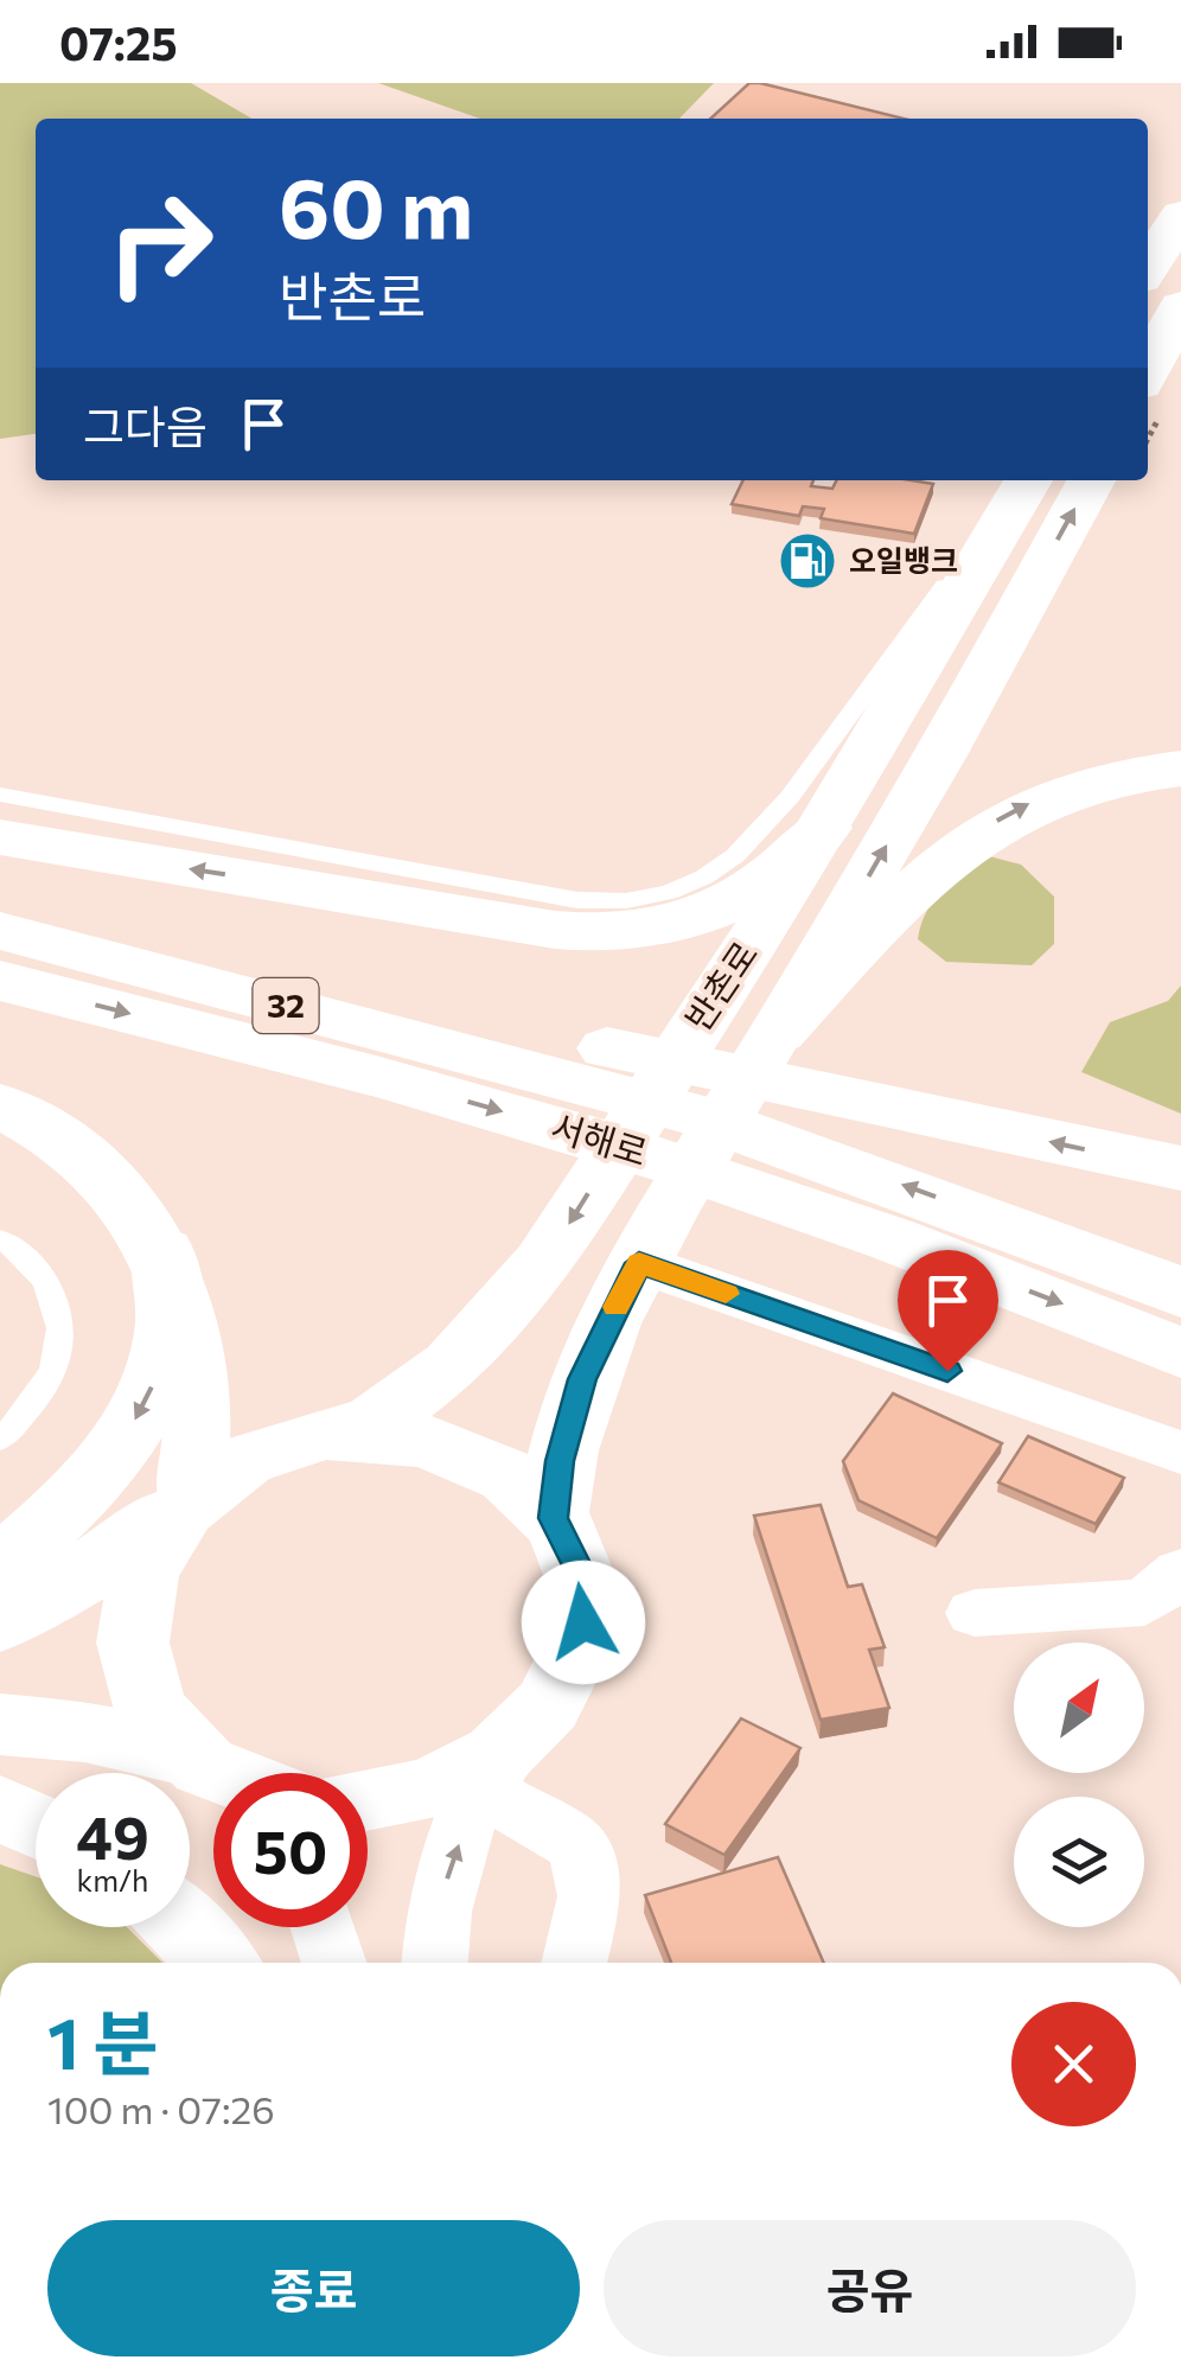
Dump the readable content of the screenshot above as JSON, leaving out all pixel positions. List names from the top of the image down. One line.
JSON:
{"streets":{"main road":["반촌로","32","서해로"]},"places":{"fuel station":["오일뱅크"]},"north":"top right","page":{"status":"07:25","turn":["60 m","반촌로"],"then":"그다음","speed":"49 km/h","limit":"50","heading":["1 분","100 m · 07:26"],"buttons":["종료","공유"]}}
